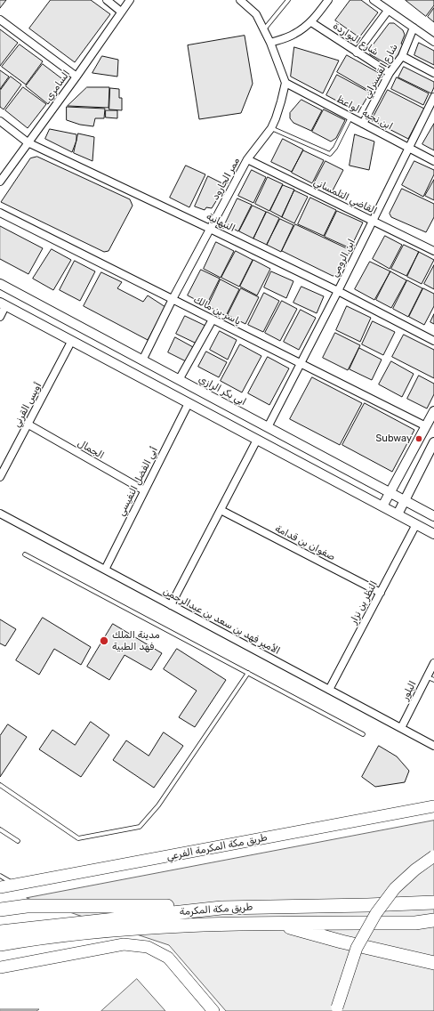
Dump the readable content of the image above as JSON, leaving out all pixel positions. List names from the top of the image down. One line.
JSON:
{"streets":{"highway":["طريق مكة المكرمة"],"main road":["طريق مكة المكرمة الفرعي"],"street":["شارع البواردة","شارع القيسراني","السامري","ابن نجيه الواعظ","ممر الجارود","القاضي التلمساني","النبهانية","ابن الرومي","ياسر بن مالك","ابي بكر الرازي","أويس القرني","الجمال","أبي الفضل النفيسي","صفوان بن قدامة","النظر بن نزار","الأمير فهد بن سعد بن عبدالرحمن","البلور"]},"crossings":[["شارع البواردة","شارع القيسراني"],["شارع القيسراني","ابن نجيه الواعظ"],["السامري","النبهانية"],["ابن نجيه الواعظ","ممر الجارود"],["ابن نجيه الواعظ","ابن الرومي"],["ممر الجارود","القاضي التلمساني"],["ممر الجارود","النبهانية"],["ممر الجارود","ياسر بن مالك"],["ممر الجارود","ابي بكر الرازي"],["القاضي التلمساني","ابن الرومي"],["النبهانية","ابن الرومي"],["ابن الرومي","ياسر بن مالك"],["ابن الرومي","ابي بكر الرازي"],["أويس القرني","الجمال"],["الجمال","أبي الفضل النفيسي"],["أبي الفضل النفيسي","الأمير فهد بن سعد بن عبدالرحمن"],["صفوان بن قدامة","النظر بن نزار"],["النظر بن نزار","الأمير فهد بن سعد بن عبدالرحمن"],["الأمير فهد بن سعد بن عبدالرحمن","البلور"]],"places":["Subway","مدينة الملك فهد الطبية"]}
